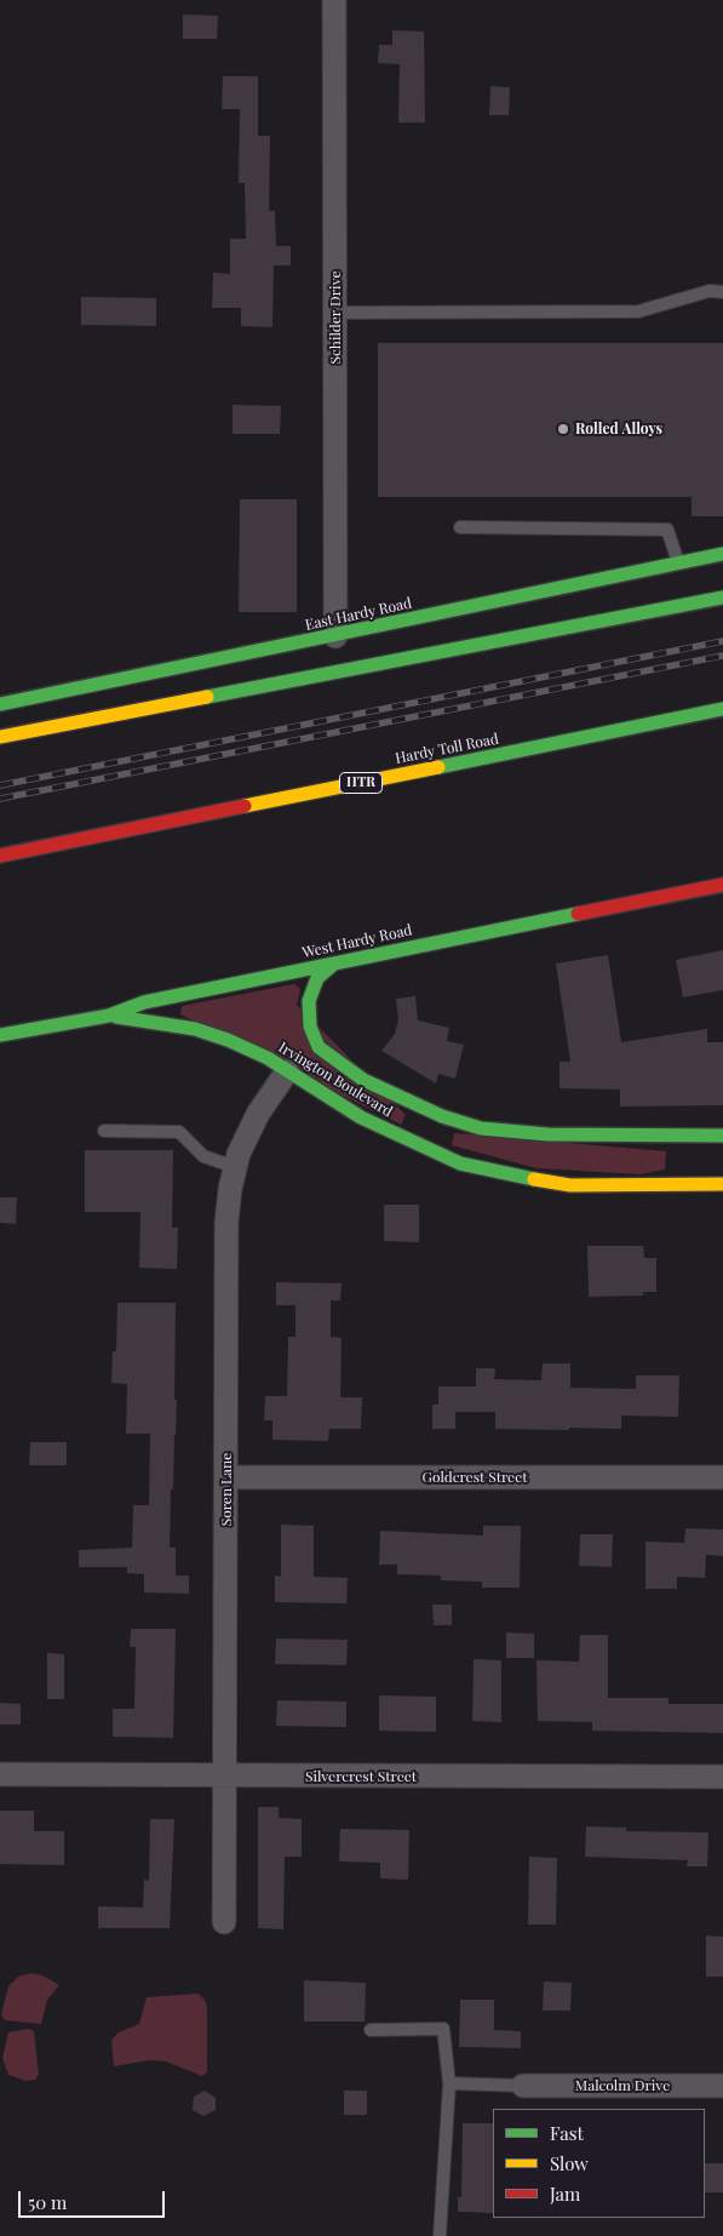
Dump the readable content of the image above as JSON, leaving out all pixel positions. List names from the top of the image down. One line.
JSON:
{"streets":{"main road":["East Hardy Road","Hardy Toll Road","HTR","West Hardy Road","Irvington Boulevard"],"street":["Schilder Drive","Goldcrest Street","Soren Lane","Silvercrest Street","Malcolm Drive"]},"crossings":[["Schilder Drive","East Hardy Road"],["West Hardy Road","Irvington Boulevard"],["Irvington Boulevard","Soren Lane"],["Goldcrest Street","Soren Lane"],["Soren Lane","Silvercrest Street"]],"places":["Rolled Alloys"],"legend":["Fast","Slow","Jam"],"scale_bar":"50 m"}
